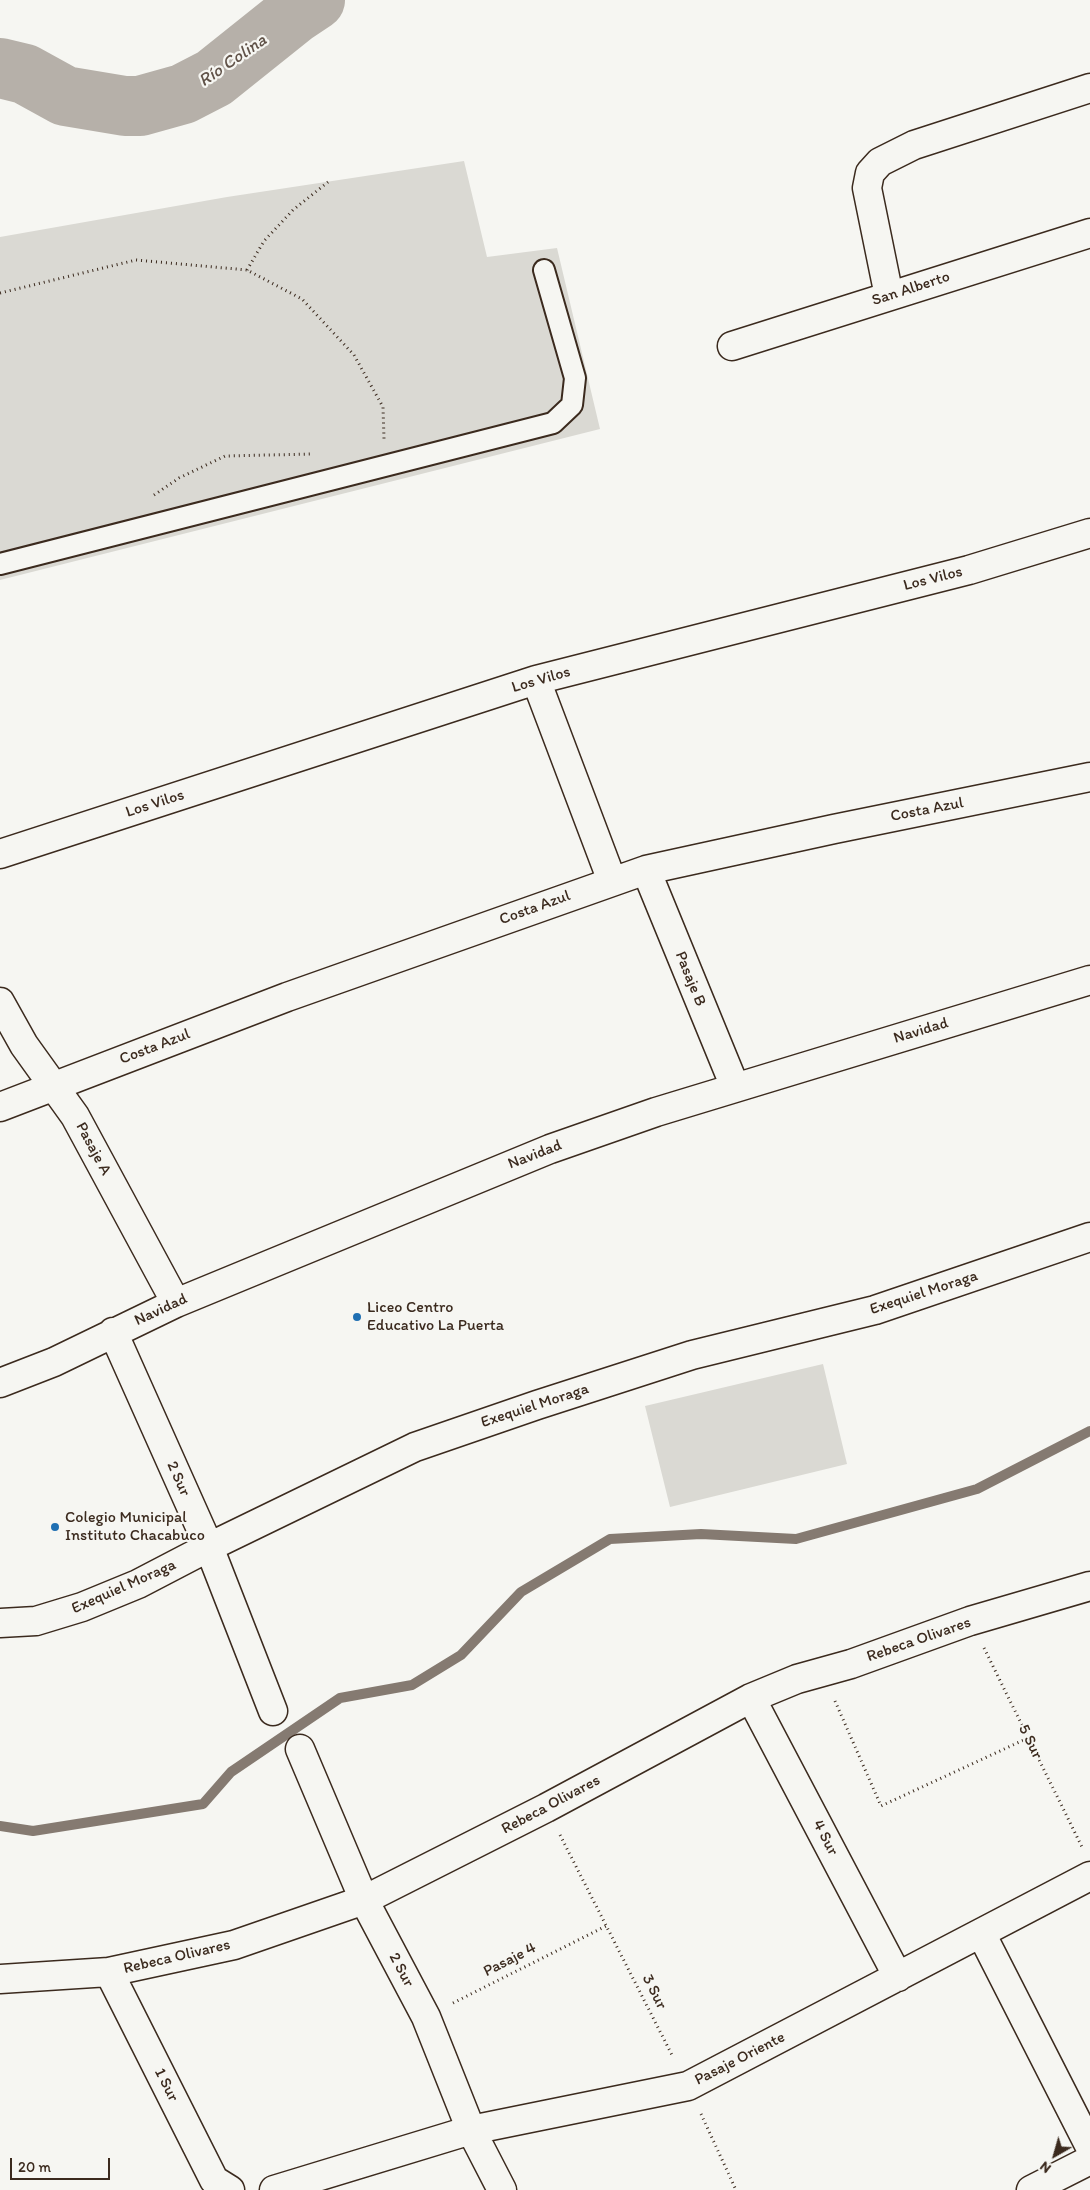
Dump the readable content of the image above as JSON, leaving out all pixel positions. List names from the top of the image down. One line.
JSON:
{"streets":{"street":["San Alberto","Los Vilos","Costa Azul","Pasaje B","Navidad","Pasaje A","Exequiel Moraga","2 Sur","Rebeca Olivares","4 Sur","Pasaje Oriente","1 Sur"],"path":["5 Sur","Pasaje 4","3 Sur"]},"crossings":[["Costa Azul","Pasaje B"],["Costa Azul","Pasaje A"],["Pasaje B","Navidad"],["Navidad","Pasaje A"],["Navidad","2 Sur"],["Exequiel Moraga","2 Sur"],["2 Sur","Rebeca Olivares"],["2 Sur","Pasaje 4"],["2 Sur","Pasaje Oriente"],["Rebeca Olivares","5 Sur"],["Rebeca Olivares","4 Sur"],["Rebeca Olivares","3 Sur"],["Rebeca Olivares","1 Sur"],["5 Sur","Pasaje Oriente"],["4 Sur","Pasaje Oriente"],["Pasaje 4","3 Sur"],["3 Sur","Pasaje Oriente"]],"water":["Río Colina"],"places":["Liceo Centro Educativo La Puerta","Colegio Municipal Instituto Chacabuco"],"scale_bar":"20 m","north":"bottom left"}
